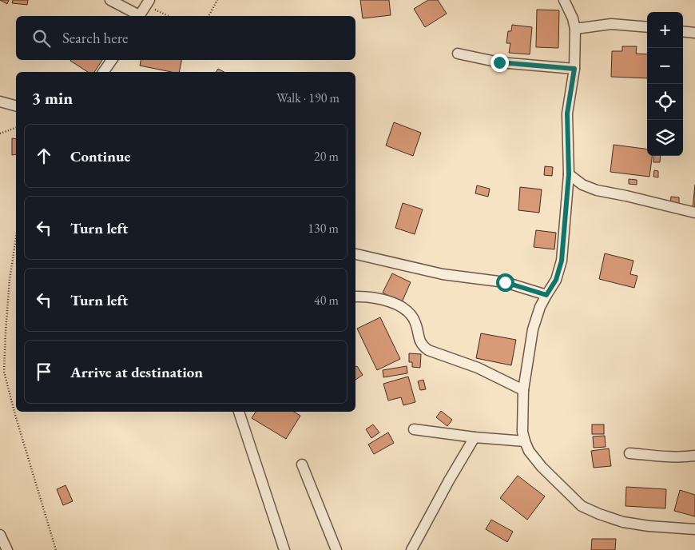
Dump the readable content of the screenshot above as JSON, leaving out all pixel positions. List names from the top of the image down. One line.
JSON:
{"page":{"map_buttons":["+","−"],"search":"Search here","heading":["3 min","Walk · 190 m"],"list":[["Continue","20 m"],["Turn left","130 m"],["Turn left","40 m"],"Arrive at destination"]}}
